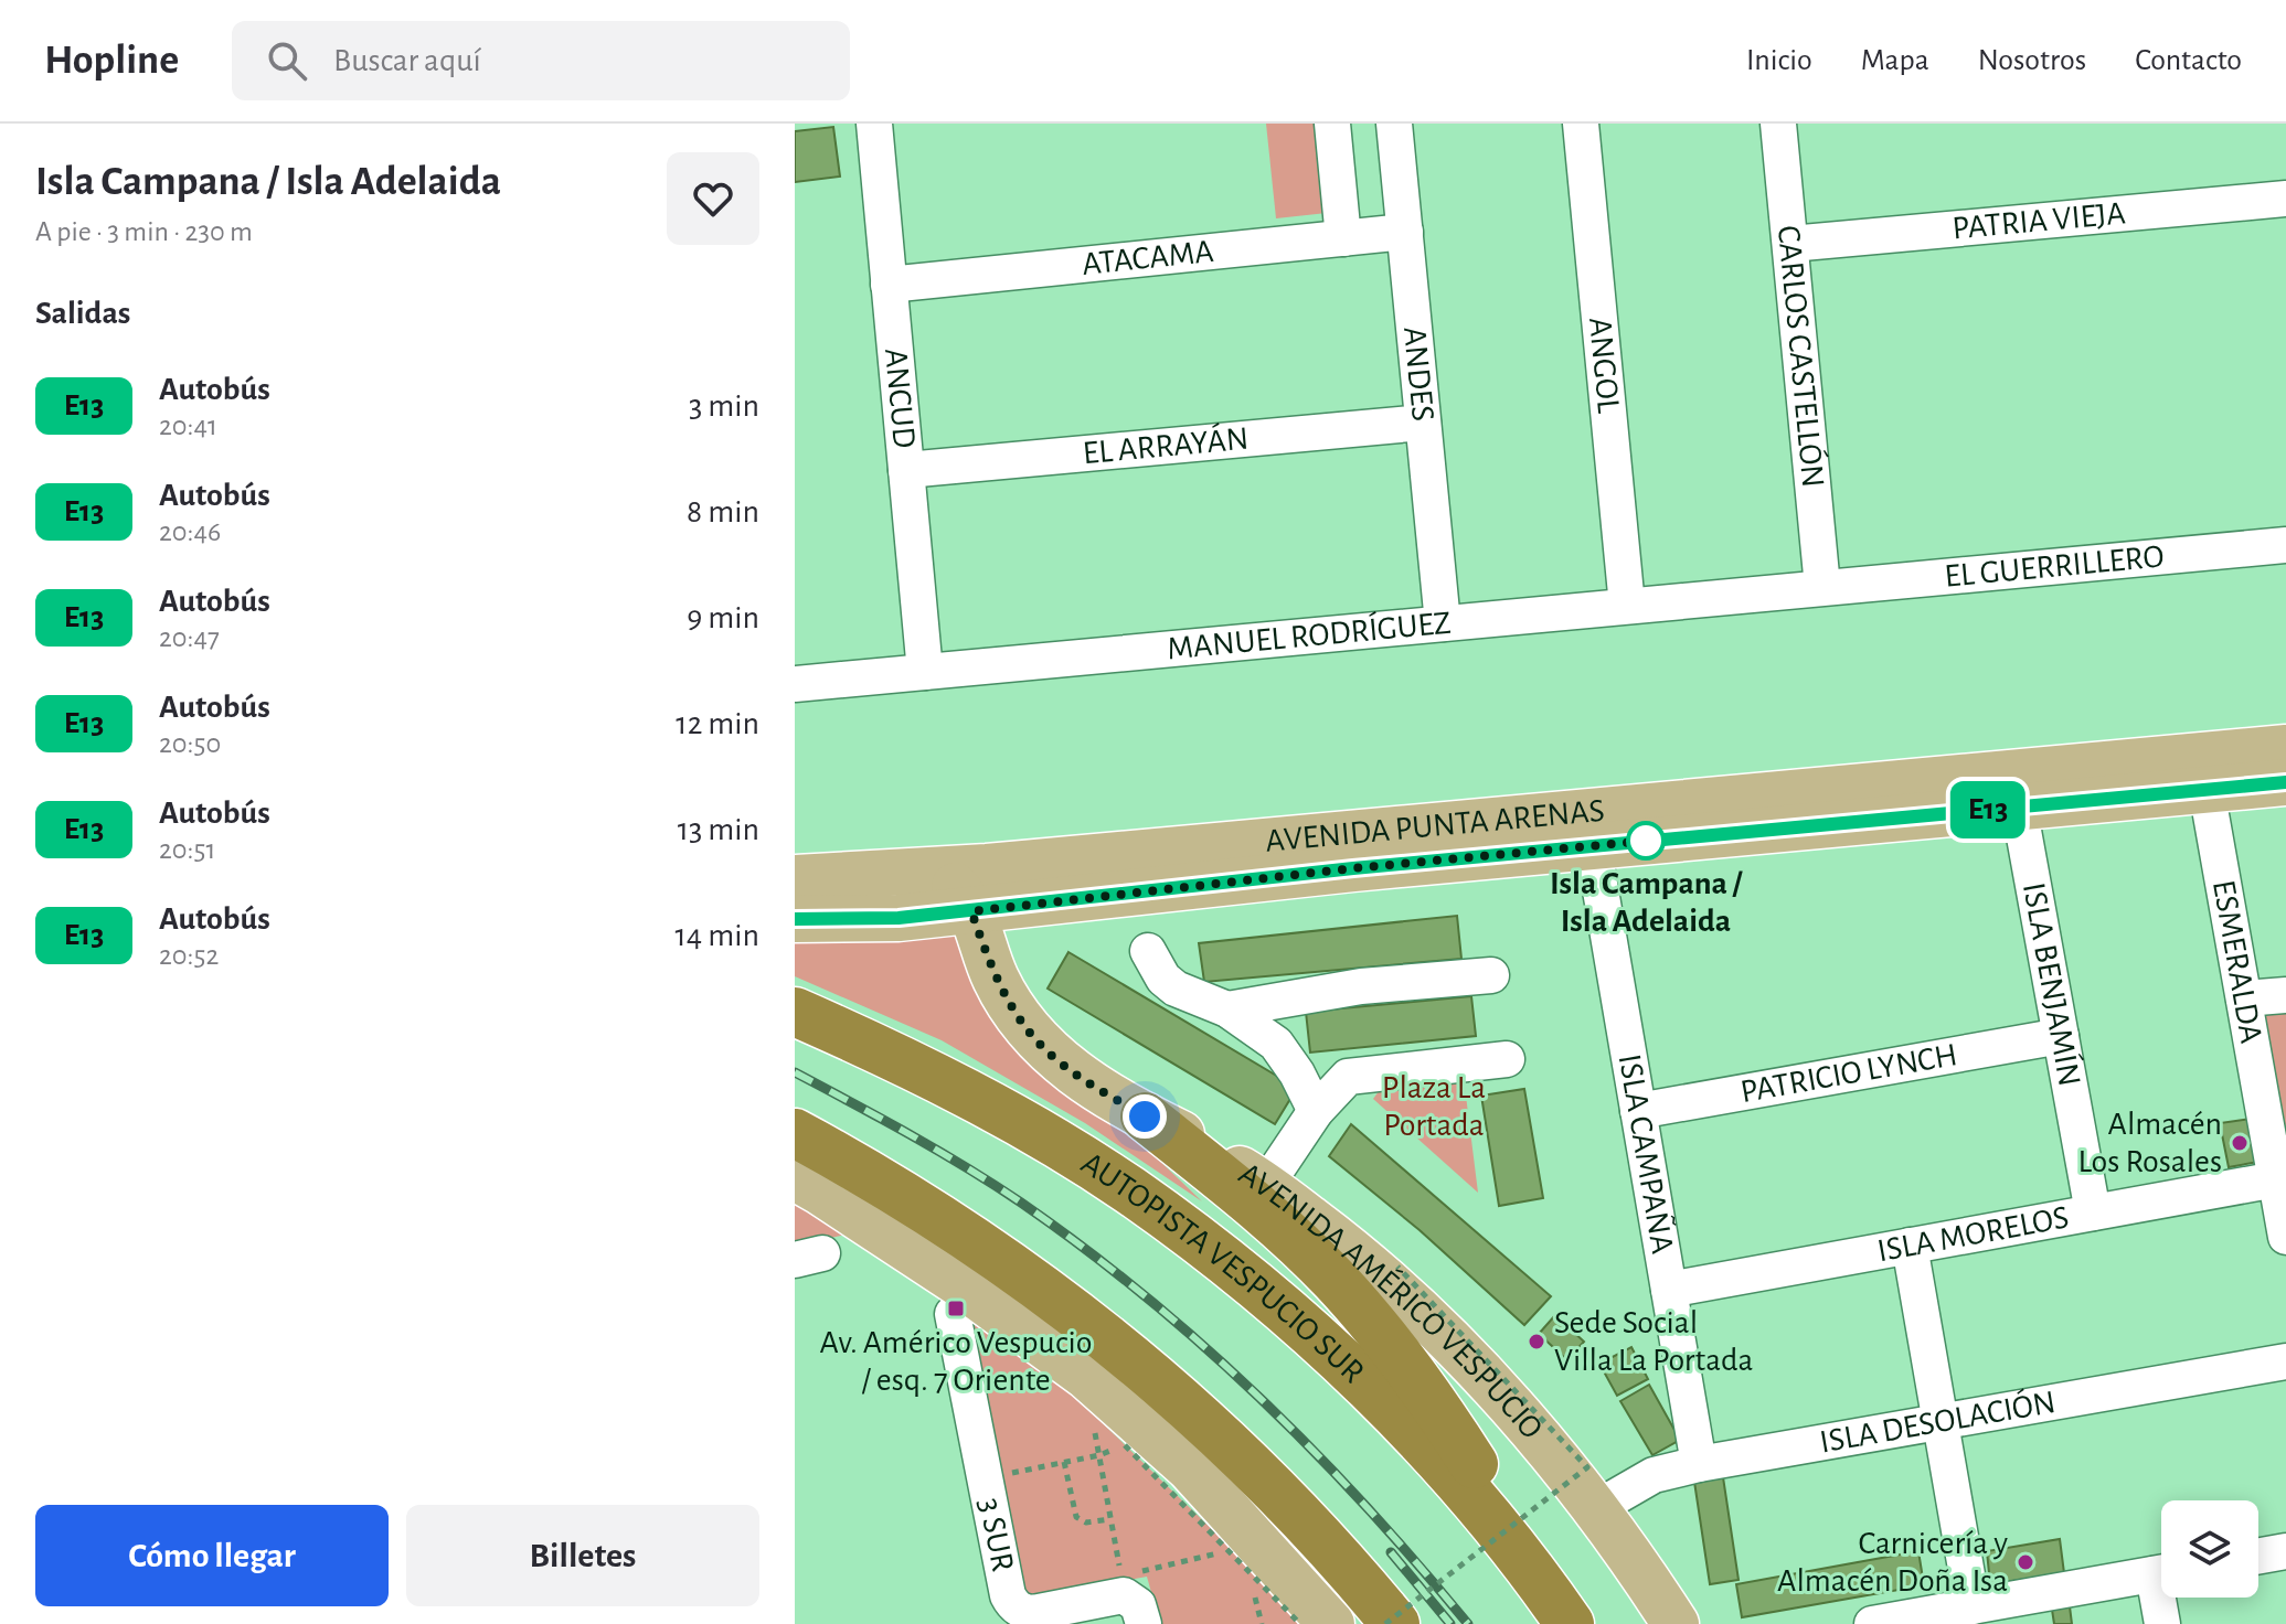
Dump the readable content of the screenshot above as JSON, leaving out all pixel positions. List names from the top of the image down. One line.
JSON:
{"streets":{"highway":["AUTOPISTA VESPUCIO SUR"],"main road":["AVENIDA PUNTA ARENAS","AVENIDA AMÉRICO VESPUCIO"],"street":["PATRIA VIEJA","ATACAMA","CARLOS CASTELLÓN","ANGOL","ANDES","ANCUD","EL ARRAYÁN","EL GUERRILLERO","MANUEL RODRÍGUEZ","ESMERALDA","ISLA BENJAMÍN","PATRICIO LYNCH","ISLA CAMPAÑA","ISLA MORELOS","ISLA DESOLACIÓN","3 SUR"]},"crossings":[["PATRIA VIEJA","CARLOS CASTELLÓN"],["ATACAMA","ANDES"],["ATACAMA","ANCUD"],["CARLOS CASTELLÓN","EL GUERRILLERO"],["CARLOS CASTELLÓN","MANUEL RODRÍGUEZ"],["ANGOL","MANUEL RODRÍGUEZ"],["ANDES","EL ARRAYÁN"],["ANDES","MANUEL RODRÍGUEZ"],["ANCUD","EL ARRAYÁN"],["ANCUD","MANUEL RODRÍGUEZ"],["EL GUERRILLERO","MANUEL RODRÍGUEZ"],["AVENIDA PUNTA ARENAS","AVENIDA AMÉRICO VESPUCIO"],["ESMERALDA","ISLA MORELOS"],["ISLA BENJAMÍN","PATRICIO LYNCH"],["ISLA BENJAMÍN","ISLA MORELOS"],["PATRICIO LYNCH","ISLA CAMPAÑA"],["ISLA CAMPAÑA","ISLA MORELOS"],["ISLA CAMPAÑA","ISLA DESOLACIÓN"],["AVENIDA AMÉRICO VESPUCIO","ISLA DESOLACIÓN"]],"parks":["Plaza La Portada"],"places":{"other":["Isla Campana / Isla Adelaida","Almacén Los Rosales","Sede Social Villa La Portada","Carnicería y Almacén Doña Isa"],"transit":["Av. Américo Vespucio / esq. 7 Oriente"]},"lines":["bus line E13"],"page":{"header":"Hopline","search":"Buscar aquí","nav":["Inicio","Mapa","Nosotros","Contacto"],"heading":[["Isla Campana / Isla Adelaida","A pie · 3 min · 230 m"],"Salidas"],"on_map":"E13","list":[{"mark":"E13","name":"Autobús","note":"20:41","value":"3 min"},{"mark":"E13","name":"Autobús","note":"20:46","value":"8 min"},{"mark":"E13","name":"Autobús","note":"20:47","value":"9 min"},{"mark":"E13","name":"Autobús","note":"20:50","value":"12 min"},{"mark":"E13","name":"Autobús","note":"20:51","value":"13 min"},{"mark":"E13","name":"Autobús","note":"20:52","value":"14 min"}],"buttons":["Cómo llegar","Billetes"]}}
